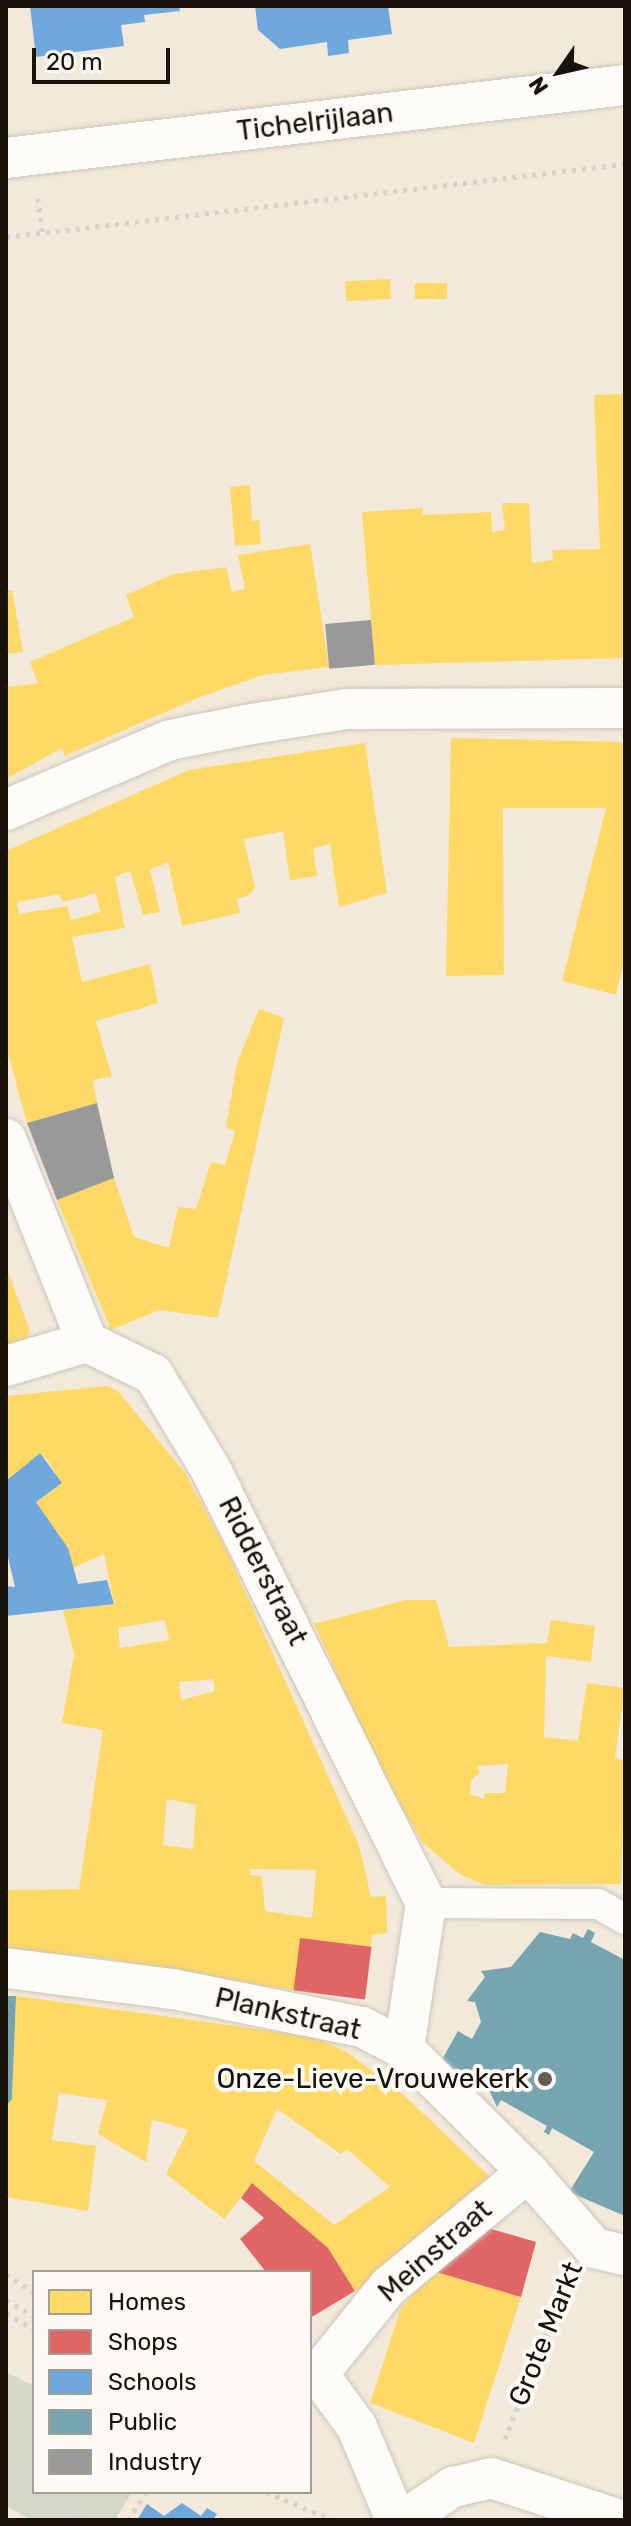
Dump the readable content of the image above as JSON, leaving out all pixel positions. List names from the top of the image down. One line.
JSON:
{"streets":{"street":["Tichelrijlaan","Ridderstraat","Plankstraat","Meinstraat","Grote Markt"]},"crossings":[["Plankstraat","Meinstraat"],["Plankstraat","Grote Markt"]],"places":["Onze-Lieve-Vrouwekerk"],"legend":["Homes","Shops","Schools","Public","Industry"],"scale_bar":"20 m","north":"bottom left"}
